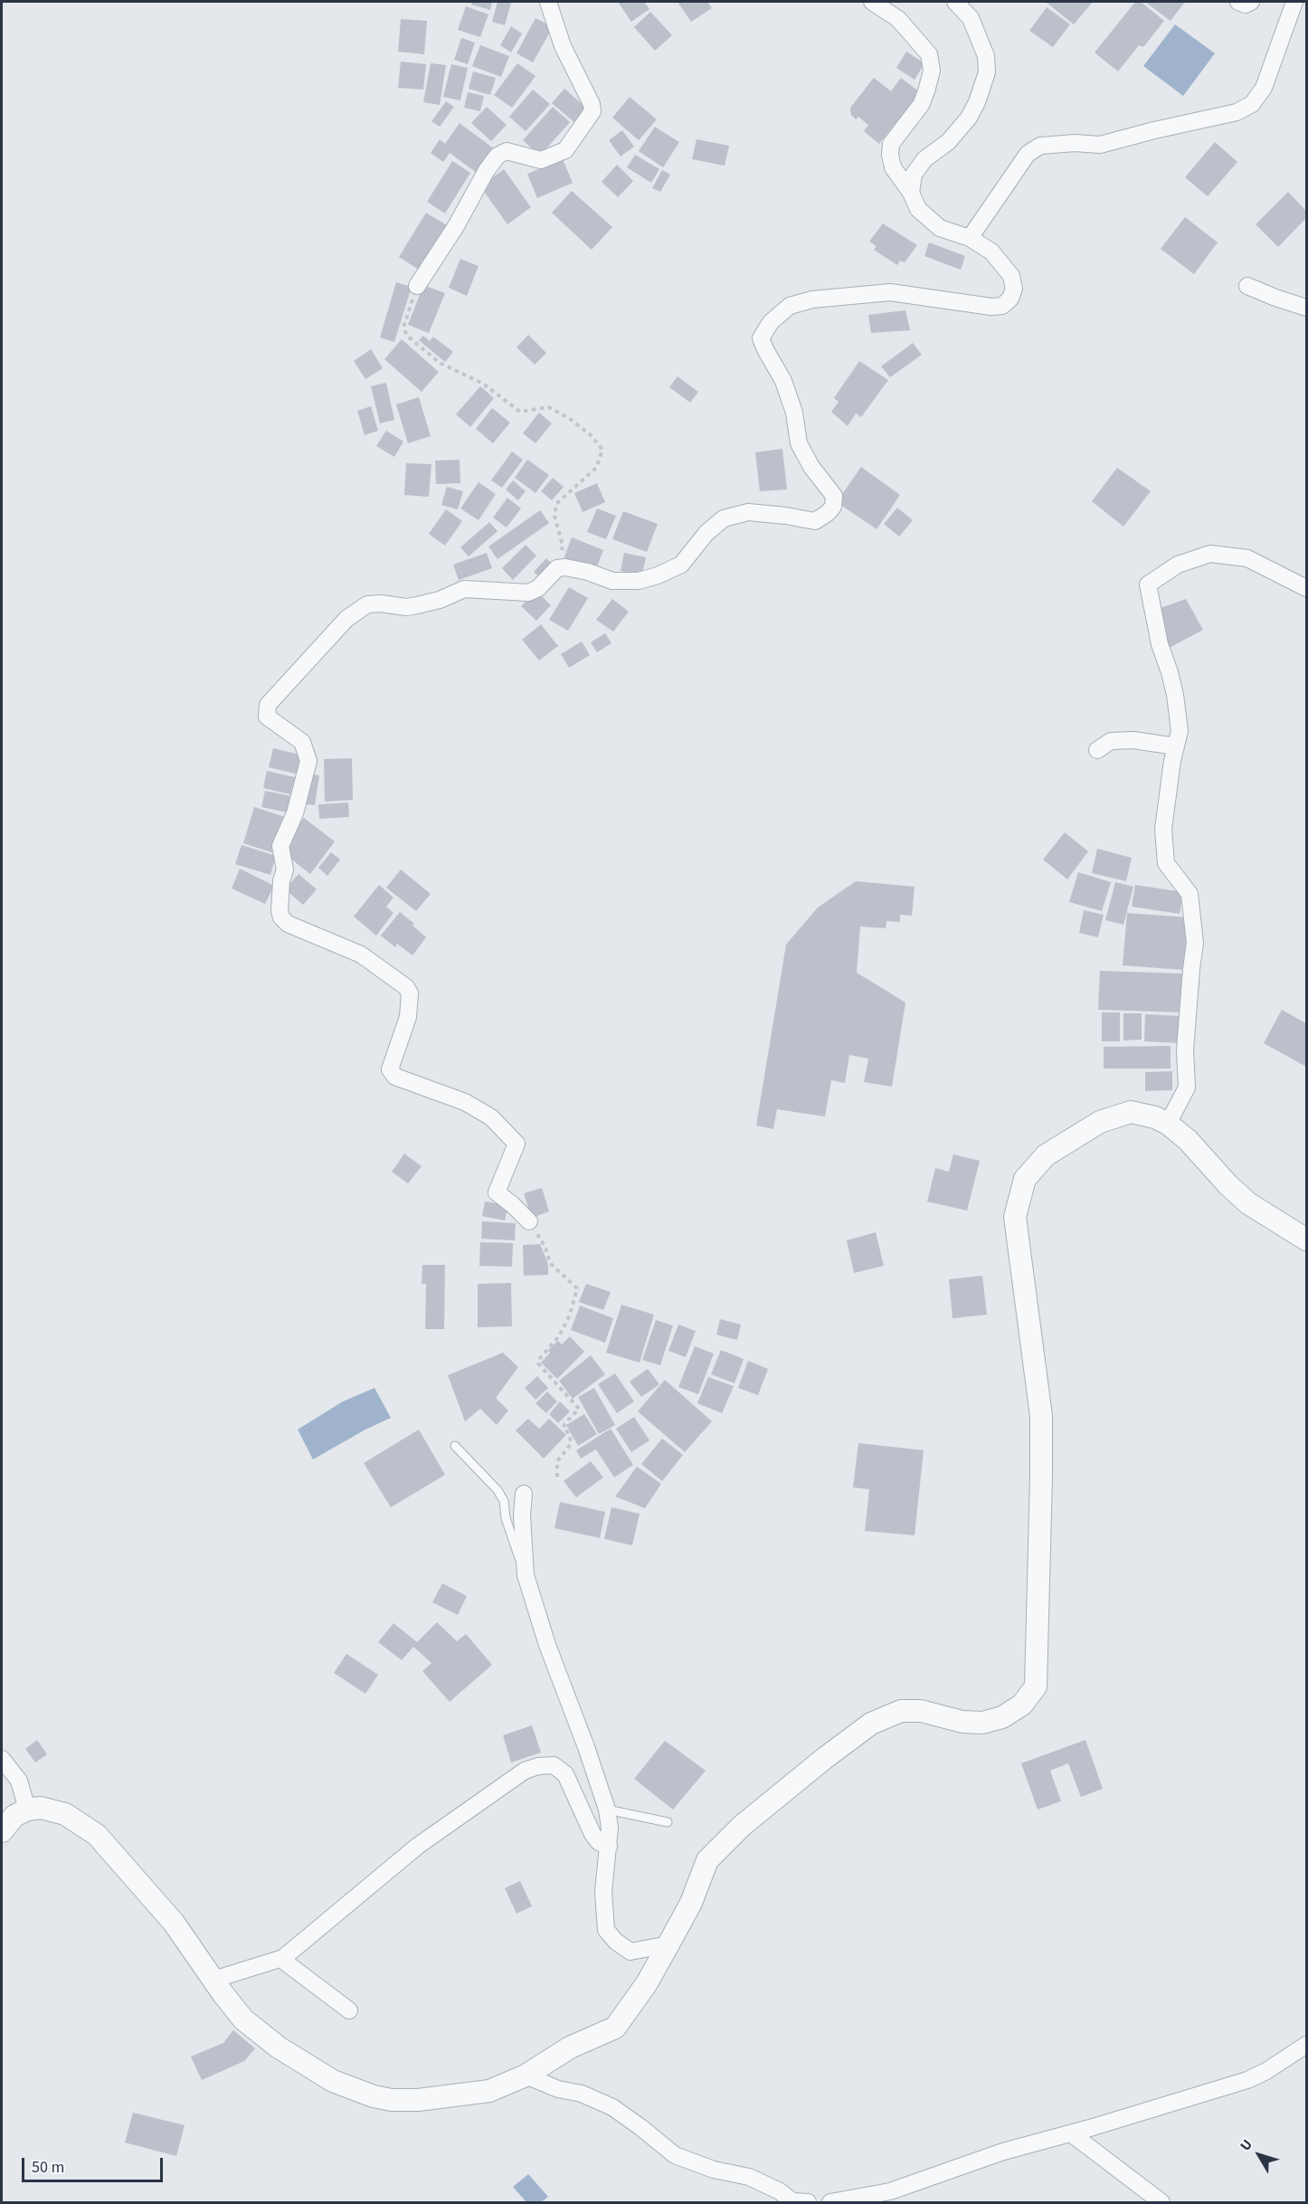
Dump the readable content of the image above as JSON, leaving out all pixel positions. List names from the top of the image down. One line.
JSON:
{"scale_bar":"50 m","north":"top left"}
